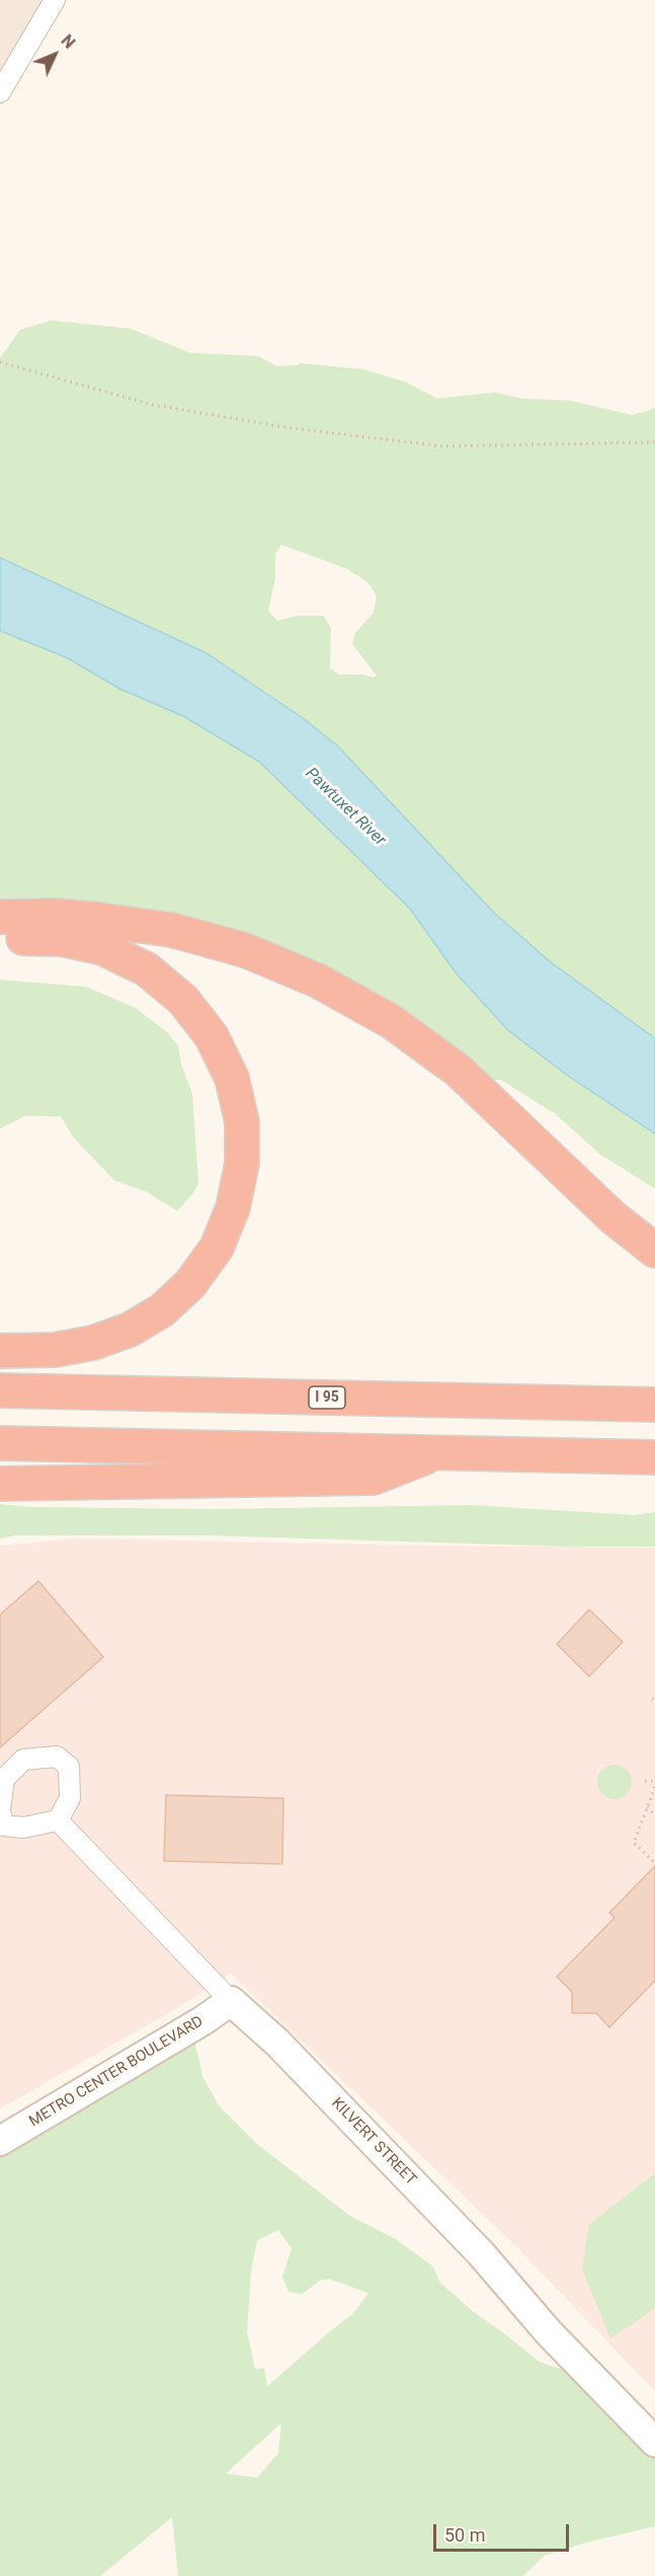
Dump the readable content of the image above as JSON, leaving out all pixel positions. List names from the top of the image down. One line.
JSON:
{"streets":{"highway":["I 95"],"street":["METRO CENTER BOULEVARD","KILVERT STREET"]},"crossings":[["METRO CENTER BOULEVARD","KILVERT STREET"]],"water":["Pawtuxet River"],"scale_bar":"50 m","north":"top right"}
